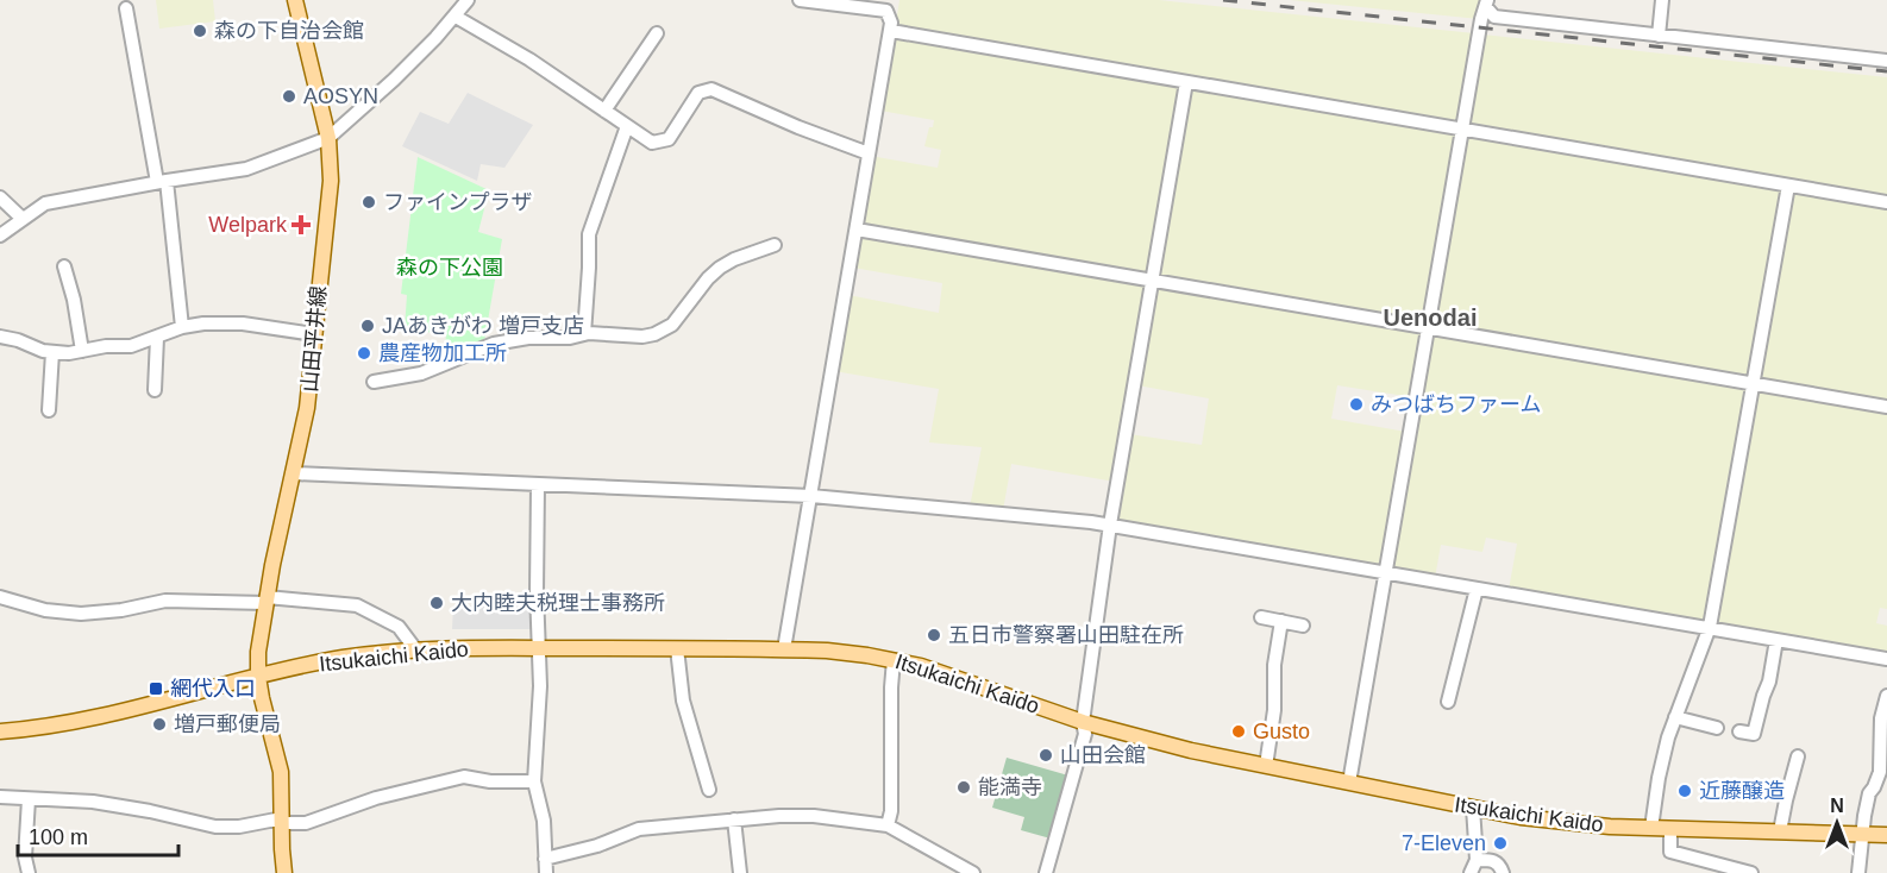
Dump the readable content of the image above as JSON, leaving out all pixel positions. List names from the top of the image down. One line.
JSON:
{"streets":{"main road":["山田平井線","Itsukaichi Kaido"]},"crossings":[["山田平井線","Itsukaichi Kaido"]],"districts":["Uenodai"],"parks":["森の下公園"],"places":{"other":["森の下自治会館","AOSYN","ファインプラザ","JAあきがわ 増戸支店","農産物加工所","みつばちファーム","大内睦夫税理士事務所","五日市警察署山田駐在所","増戸郵便局","Gusto","山田会館","能満寺","近藤醸造","7-Eleven"],"health":["Welpark"],"transit":["網代入口"]},"scale_bar":"100 m","north":"top"}
